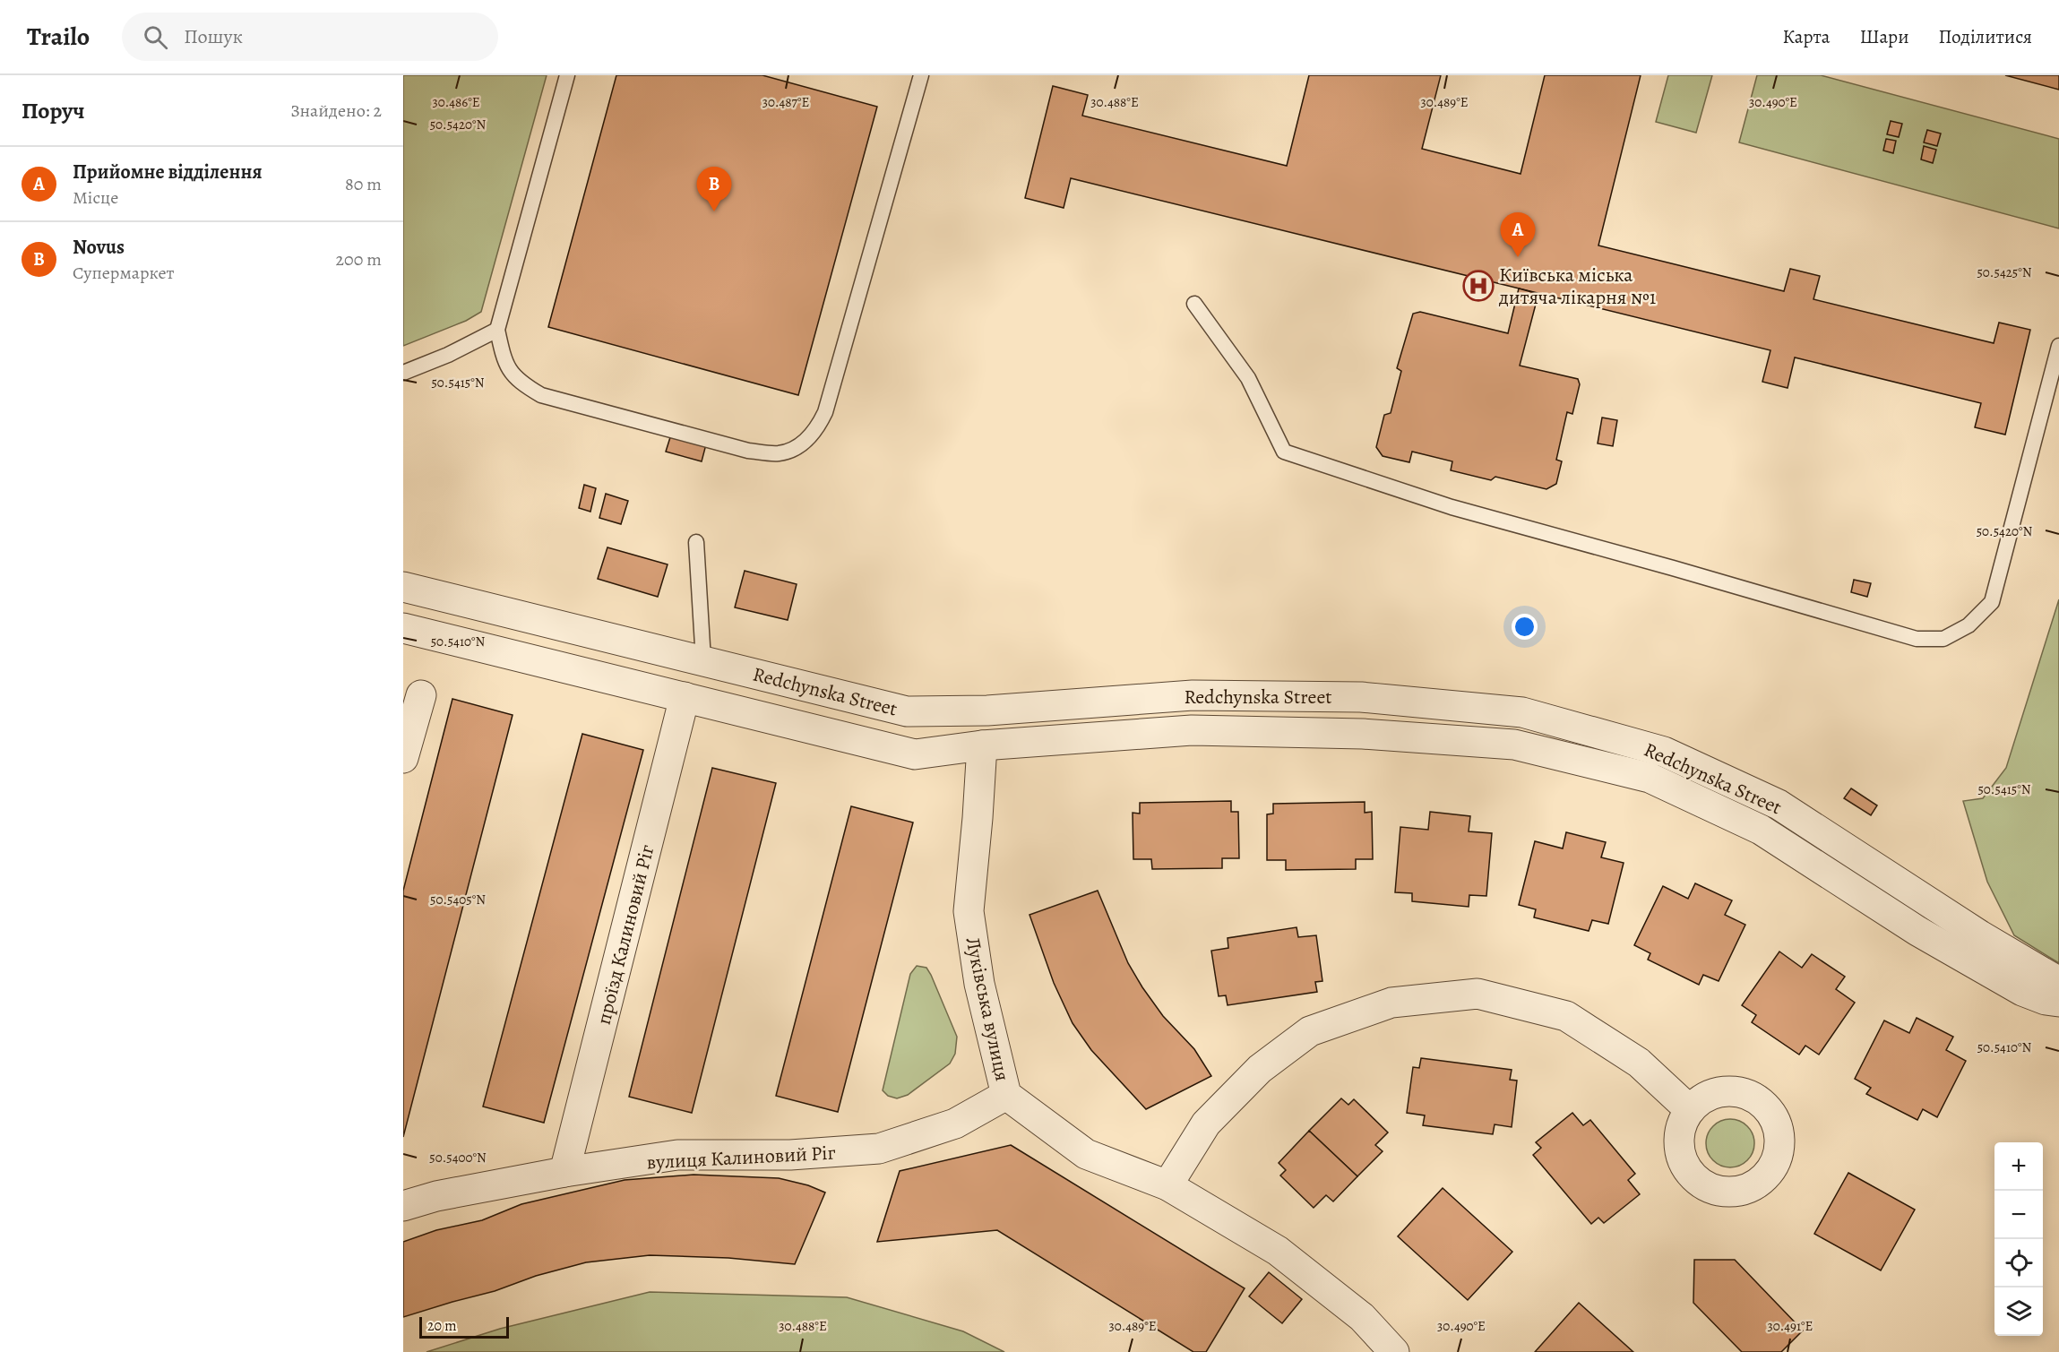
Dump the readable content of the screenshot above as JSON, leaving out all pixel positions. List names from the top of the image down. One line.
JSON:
{"streets":{"street":["Redchynska Street","проїзд Калиновий Ріг","Луківська вулиця","вулиця Калиновий Ріг"]},"crossings":[["Redchynska Street","проїзд Калиновий Ріг"],["Redchynska Street","Луківська вулиця"],["проїзд Калиновий Ріг","вулиця Калиновий Ріг"],["Луківська вулиця","вулиця Калиновий Ріг"]],"places":{"hospital":["Київська міська дитяча лікарня №1"]},"scale_bar":"20 m","page":{"header":"Trailo","search":"Пошук","nav":["Карта","Шари","Поділитися"],"heading":["Поруч","Знайдено: 2"],"list":[{"mark":"A","name":"Прийомне відділення","note":"Місце","value":"80 m"},{"mark":"B","name":"Novus","note":"Супермаркет","value":"200 m"}],"pins":["B","A"],"map_buttons":["+","−"],"scale":"20 m"},"coordinates":["30.486°E","30.487°E","30.488°E","30.489°E","30.490°E","50.5420°N","50.5425°N","50.5415°N","50.5410°N","50.5405°N","50.5400°N","30.491°E"]}
